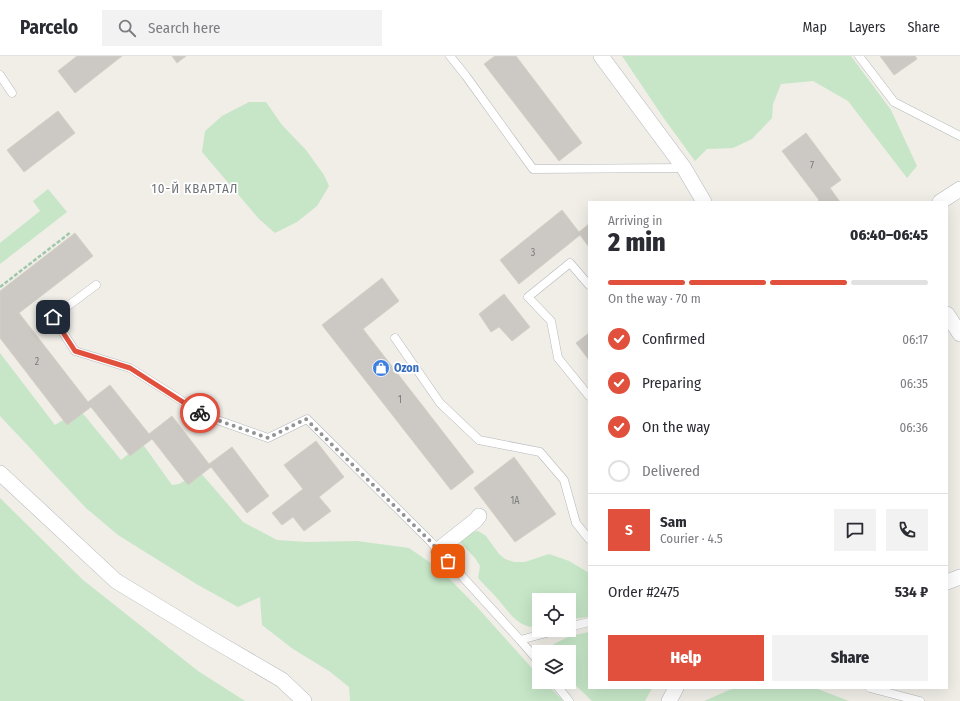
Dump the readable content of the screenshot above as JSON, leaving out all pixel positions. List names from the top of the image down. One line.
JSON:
{"districts":["10-Й КВАРТАЛ"],"places":{"shop":["Ozon"]},"house_numbers":["7","3","2","1","1А"],"page":{"header":"Parcelo","search":"Search here","nav":["Map","Layers","Share"],"heading":["2 min","Arriving in","06:40–06:45"],"panel":["Sam","Courier · 4.5","Order #2475","534 ₽"],"bar":"On the way · 70 m","list":[["Confirmed","06:17"],["Preparing","06:35"],["On the way","06:36"],"Delivered"],"round":"S","buttons":["Help","Share"]}}
